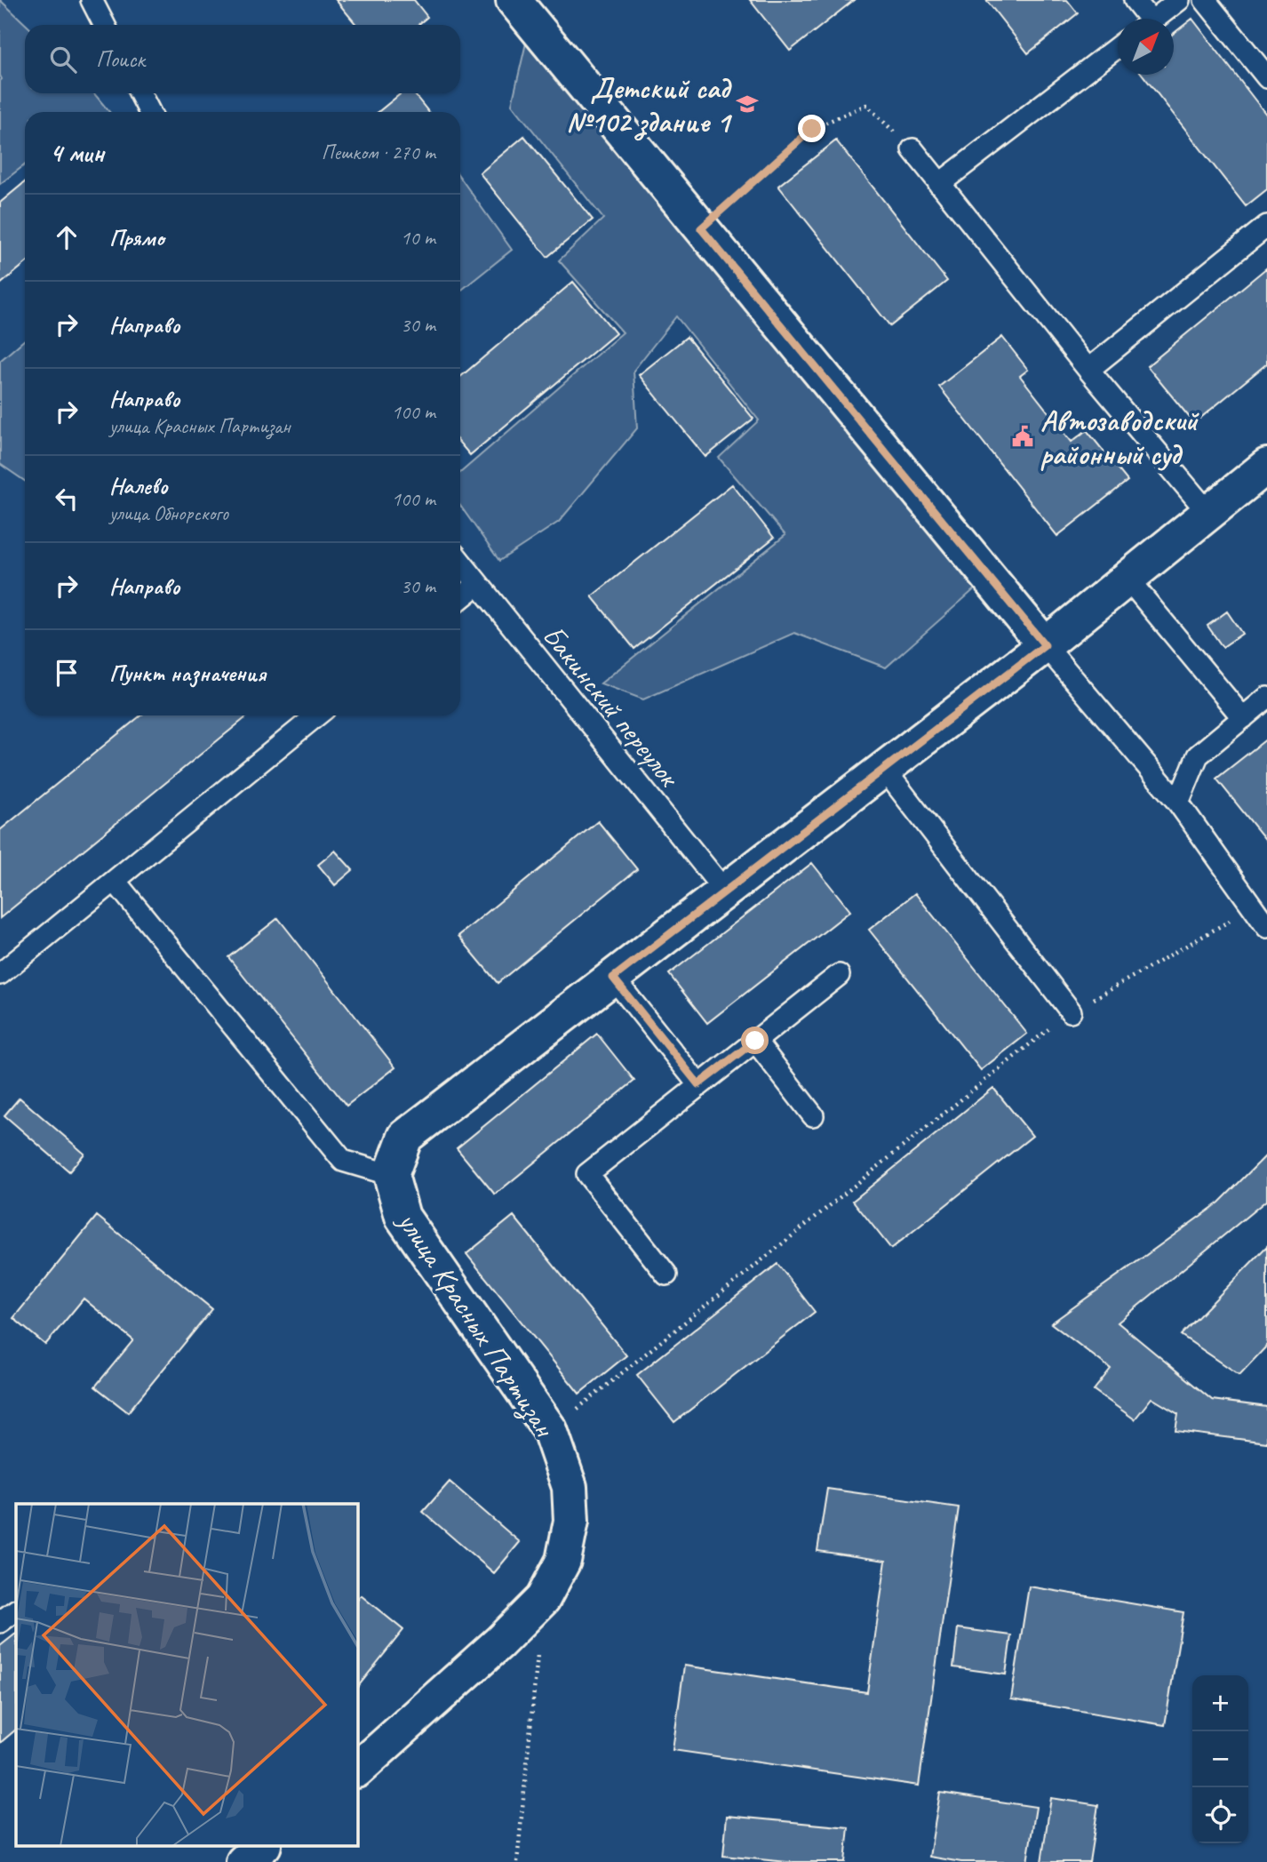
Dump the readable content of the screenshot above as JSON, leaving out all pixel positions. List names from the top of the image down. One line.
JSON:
{"streets":{"street":["улица Красных Партизан"],"lane":["Бакинский переулок"]},"crossings":[["Бакинский переулок","улица Красных Партизан"]],"places":{"school or university":["Детский сад №102 здание 1"],"public building":["Автозаводский районный суд"]},"north":"top right","page":{"search":"Поиск","heading":["4 мин","Пешком · 270 m"],"list":[["Прямо","10 m"],["Направо","30 m"],["Направо","улица Красных Партизан","100 m"],["Налево","улица Обнорского","100 m"],["Направо","30 m"],"Пункт назначения"],"map_buttons":["+","−"]}}
